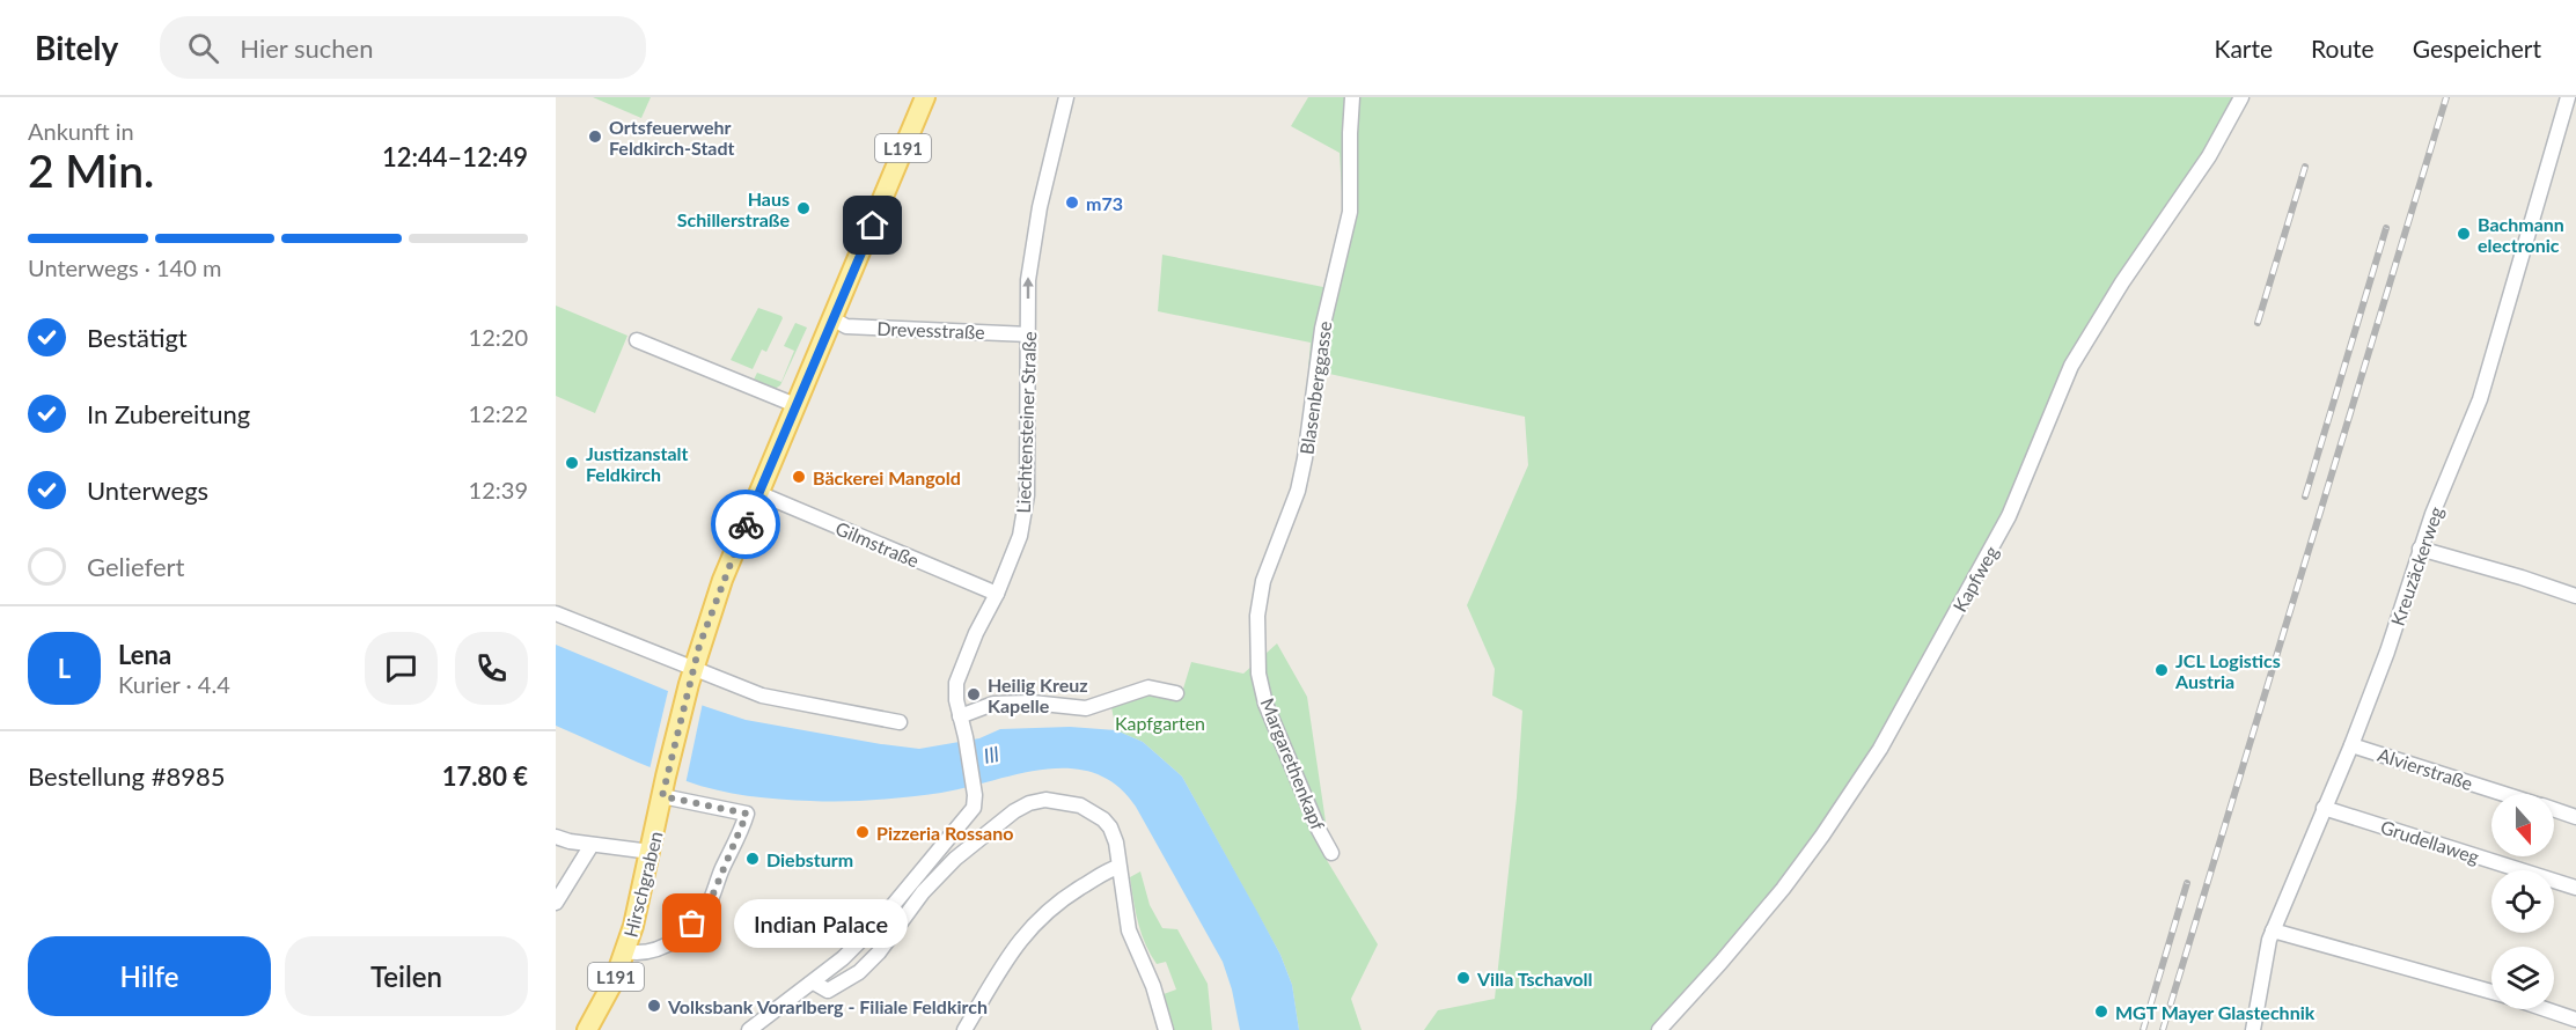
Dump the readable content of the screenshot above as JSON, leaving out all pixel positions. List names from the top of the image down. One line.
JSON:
{"streets":{"main road":["L191","Hirschgraben"],"street":["Drevesstraße","Blasenberggasse","Liechtensteiner Straße","Gilmstraße","Kreuzäckerweg","Kapfweg","Margarethenkapf","Alvierstraße","Grudellaweg"]},"crossings":[["L191","Drevesstraße"],["L191","Gilmstraße"],["L191","Hirschgraben"],["Drevesstraße","Liechtensteiner Straße"],["Blasenberggasse","Margarethenkapf"],["Liechtensteiner Straße","Gilmstraße"],["Kreuzäckerweg","Alvierstraße"],["Kreuzäckerweg","Grudellaweg"]],"water":["Ill"],"parks":["Kapfgarten"],"places":["Ortsfeuerwehr Feldkirch-Stadt","m73","Haus Schillerstraße","Bachmann electronic","Justizanstalt Feldkirch","Bäckerei Mangold","JCL Logistics Austria","Heilig Kreuz Kapelle","Pizzeria Rossano","Diebsturm","Indian Palace","Villa Tschavoll","Volksbank Vorarlberg - Filiale Feldkirch","MGT Mayer Glastechnik"],"north":"bottom","page":{"header":"Bitely","search":"Hier suchen","nav":["Karte","Route","Gespeichert"],"heading":["2 Min.","Ankunft in","12:44–12:49"],"panel":["Lena","Kurier · 4.4","Bestellung #8985","17.80 €"],"bar":"Unterwegs · 140 m","list":[["Bestätigt","12:20"],["In Zubereitung","12:22"],["Unterwegs","12:39"],"Geliefert"],"round":"L","bubble":"Indian Palace","buttons":["Hilfe","Teilen"]}}
